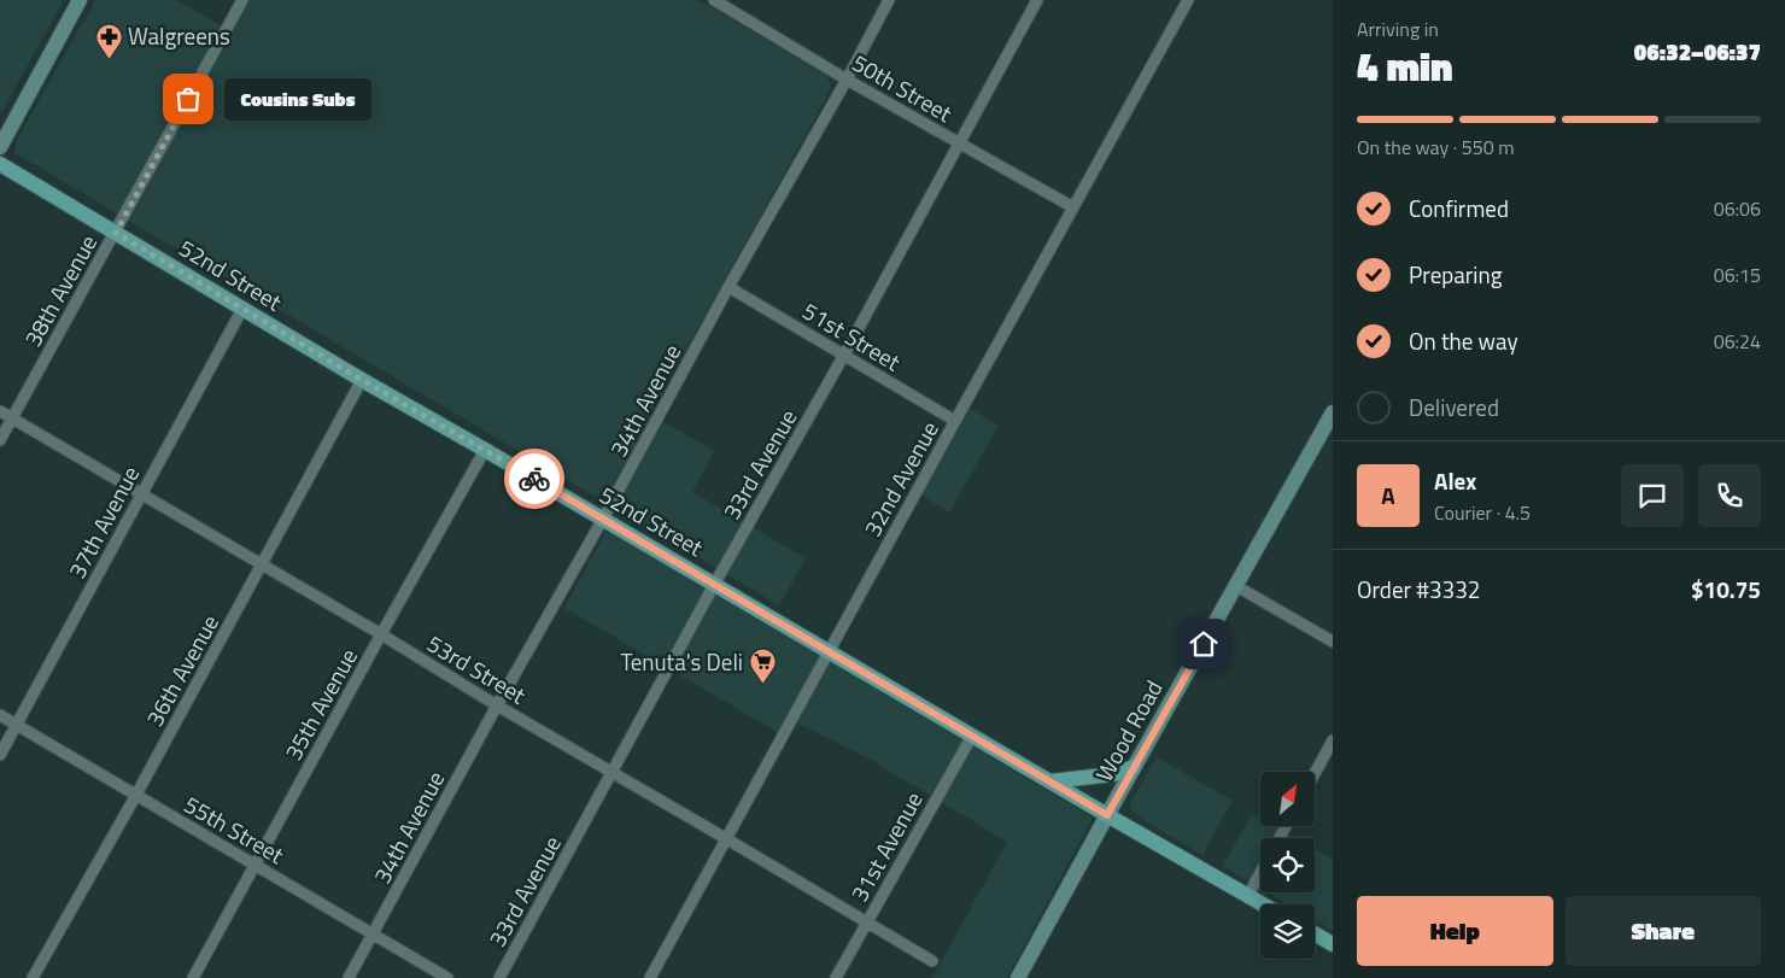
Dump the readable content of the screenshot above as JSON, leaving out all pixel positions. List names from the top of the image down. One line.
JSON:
{"streets":{"main road":["52nd Street"],"street":["50th Street","38th Avenue","51st Street","34th Avenue","33rd Avenue","32nd Avenue","37th Avenue","53rd Street","36th Avenue","35th Avenue","Wood Road","55th Street","31st Avenue"]},"crossings":[["50th Street","34th Avenue"],["50th Street","33rd Avenue"],["50th Street","32nd Avenue"],["52nd Street","38th Avenue"],["52nd Street","34th Avenue"],["52nd Street","33rd Avenue"],["52nd Street","32nd Avenue"],["52nd Street","37th Avenue"],["52nd Street","36th Avenue"],["52nd Street","35th Avenue"],["52nd Street","Wood Road"],["52nd Street","31st Avenue"],["38th Avenue","53rd Street"],["51st Street","34th Avenue"],["51st Street","33rd Avenue"],["51st Street","32nd Avenue"],["34th Avenue","53rd Street"],["34th Avenue","55th Street"],["33rd Avenue","53rd Street"],["32nd Avenue","53rd Street"],["37th Avenue","53rd Street"],["37th Avenue","55th Street"],["53rd Street","36th Avenue"],["53rd Street","35th Avenue"],["53rd Street","31st Avenue"],["36th Avenue","55th Street"],["35th Avenue","55th Street"]],"places":{"pharmacy":["Walgreens"],"other":["Cousins Subs"],"supermarket":["Tenuta's Deli"]},"north":"top right","page":{"heading":["4 min","Arriving in","06:32–06:37"],"panel":["Alex","Courier · 4.5","Order #3332","$10.75"],"bubble":"Cousins Subs","bar":"On the way · 550 m","list":[["Confirmed","06:06"],["Preparing","06:15"],["On the way","06:24"],"Delivered"],"round":"A","buttons":["Help","Share"]}}
